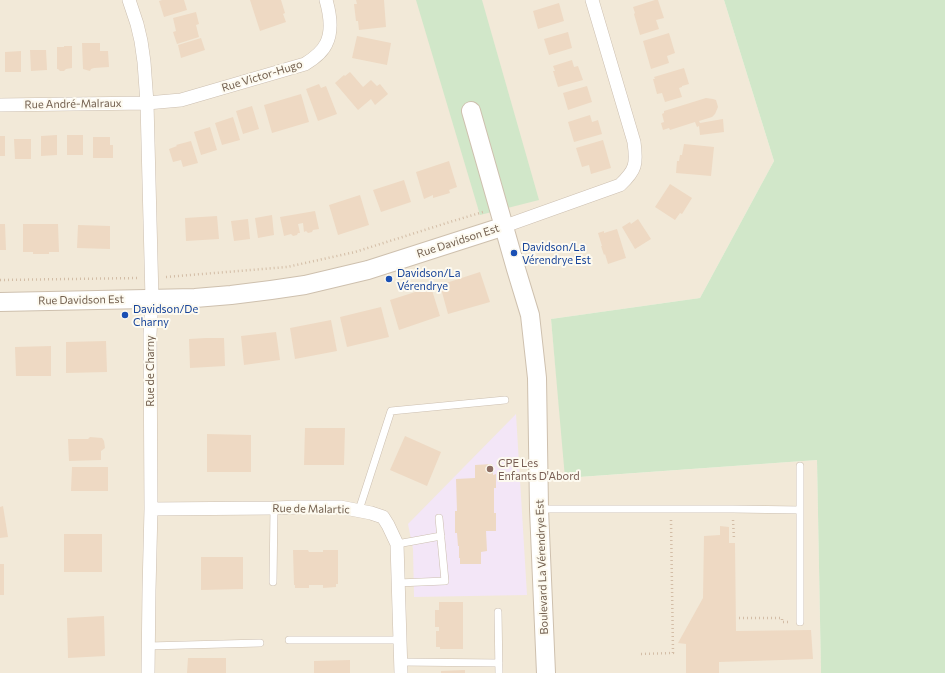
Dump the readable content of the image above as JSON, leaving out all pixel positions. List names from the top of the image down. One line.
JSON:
{"streets":{"street":["Rue Victor-Hugo","Rue André-Malraux","Rue Davidson Est","Rue de Charny","Rue de Malartic","Boulevard La Vérendrye Est"]},"crossings":[["Rue Victor-Hugo","Rue André-Malraux"],["Rue Victor-Hugo","Rue de Charny"],["Rue André-Malraux","Rue de Charny"],["Rue Davidson Est","Rue de Charny"],["Rue Davidson Est","Boulevard La Vérendrye Est"],["Rue de Charny","Rue de Malartic"]],"places":["Davidson/La Vérendrye Est","Davidson/La Vérendrye","Davidson/De Charny","CPE Les Enfants D'Abord"]}
